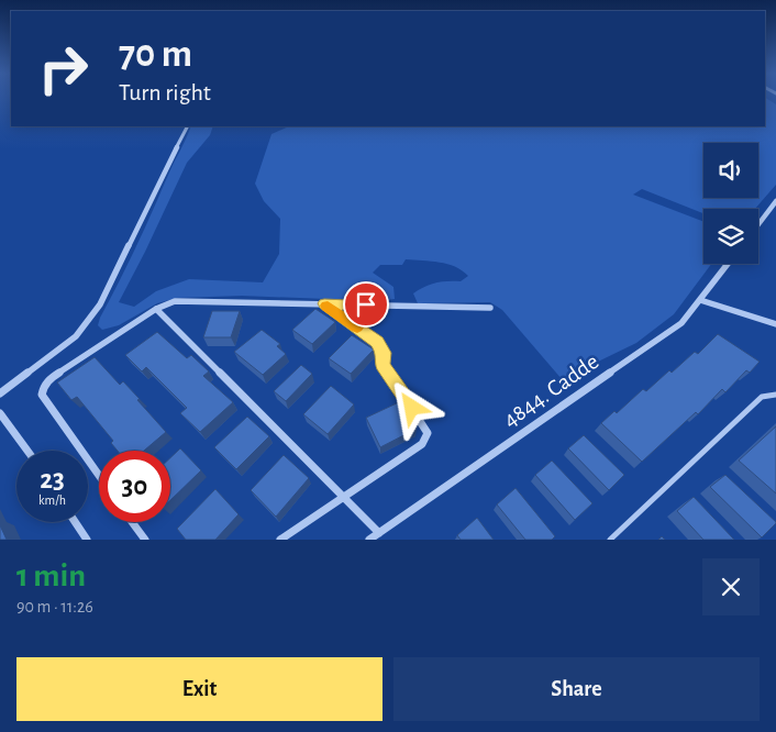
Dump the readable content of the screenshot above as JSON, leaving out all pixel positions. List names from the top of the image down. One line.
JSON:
{"streets":{"street":["4844. Cadde"]},"page":{"turn":["70 m","Turn right"],"speed":"23 km/h","limit":"30","heading":["1 min","90 m · 11:26"],"buttons":["Exit","Share"]}}
